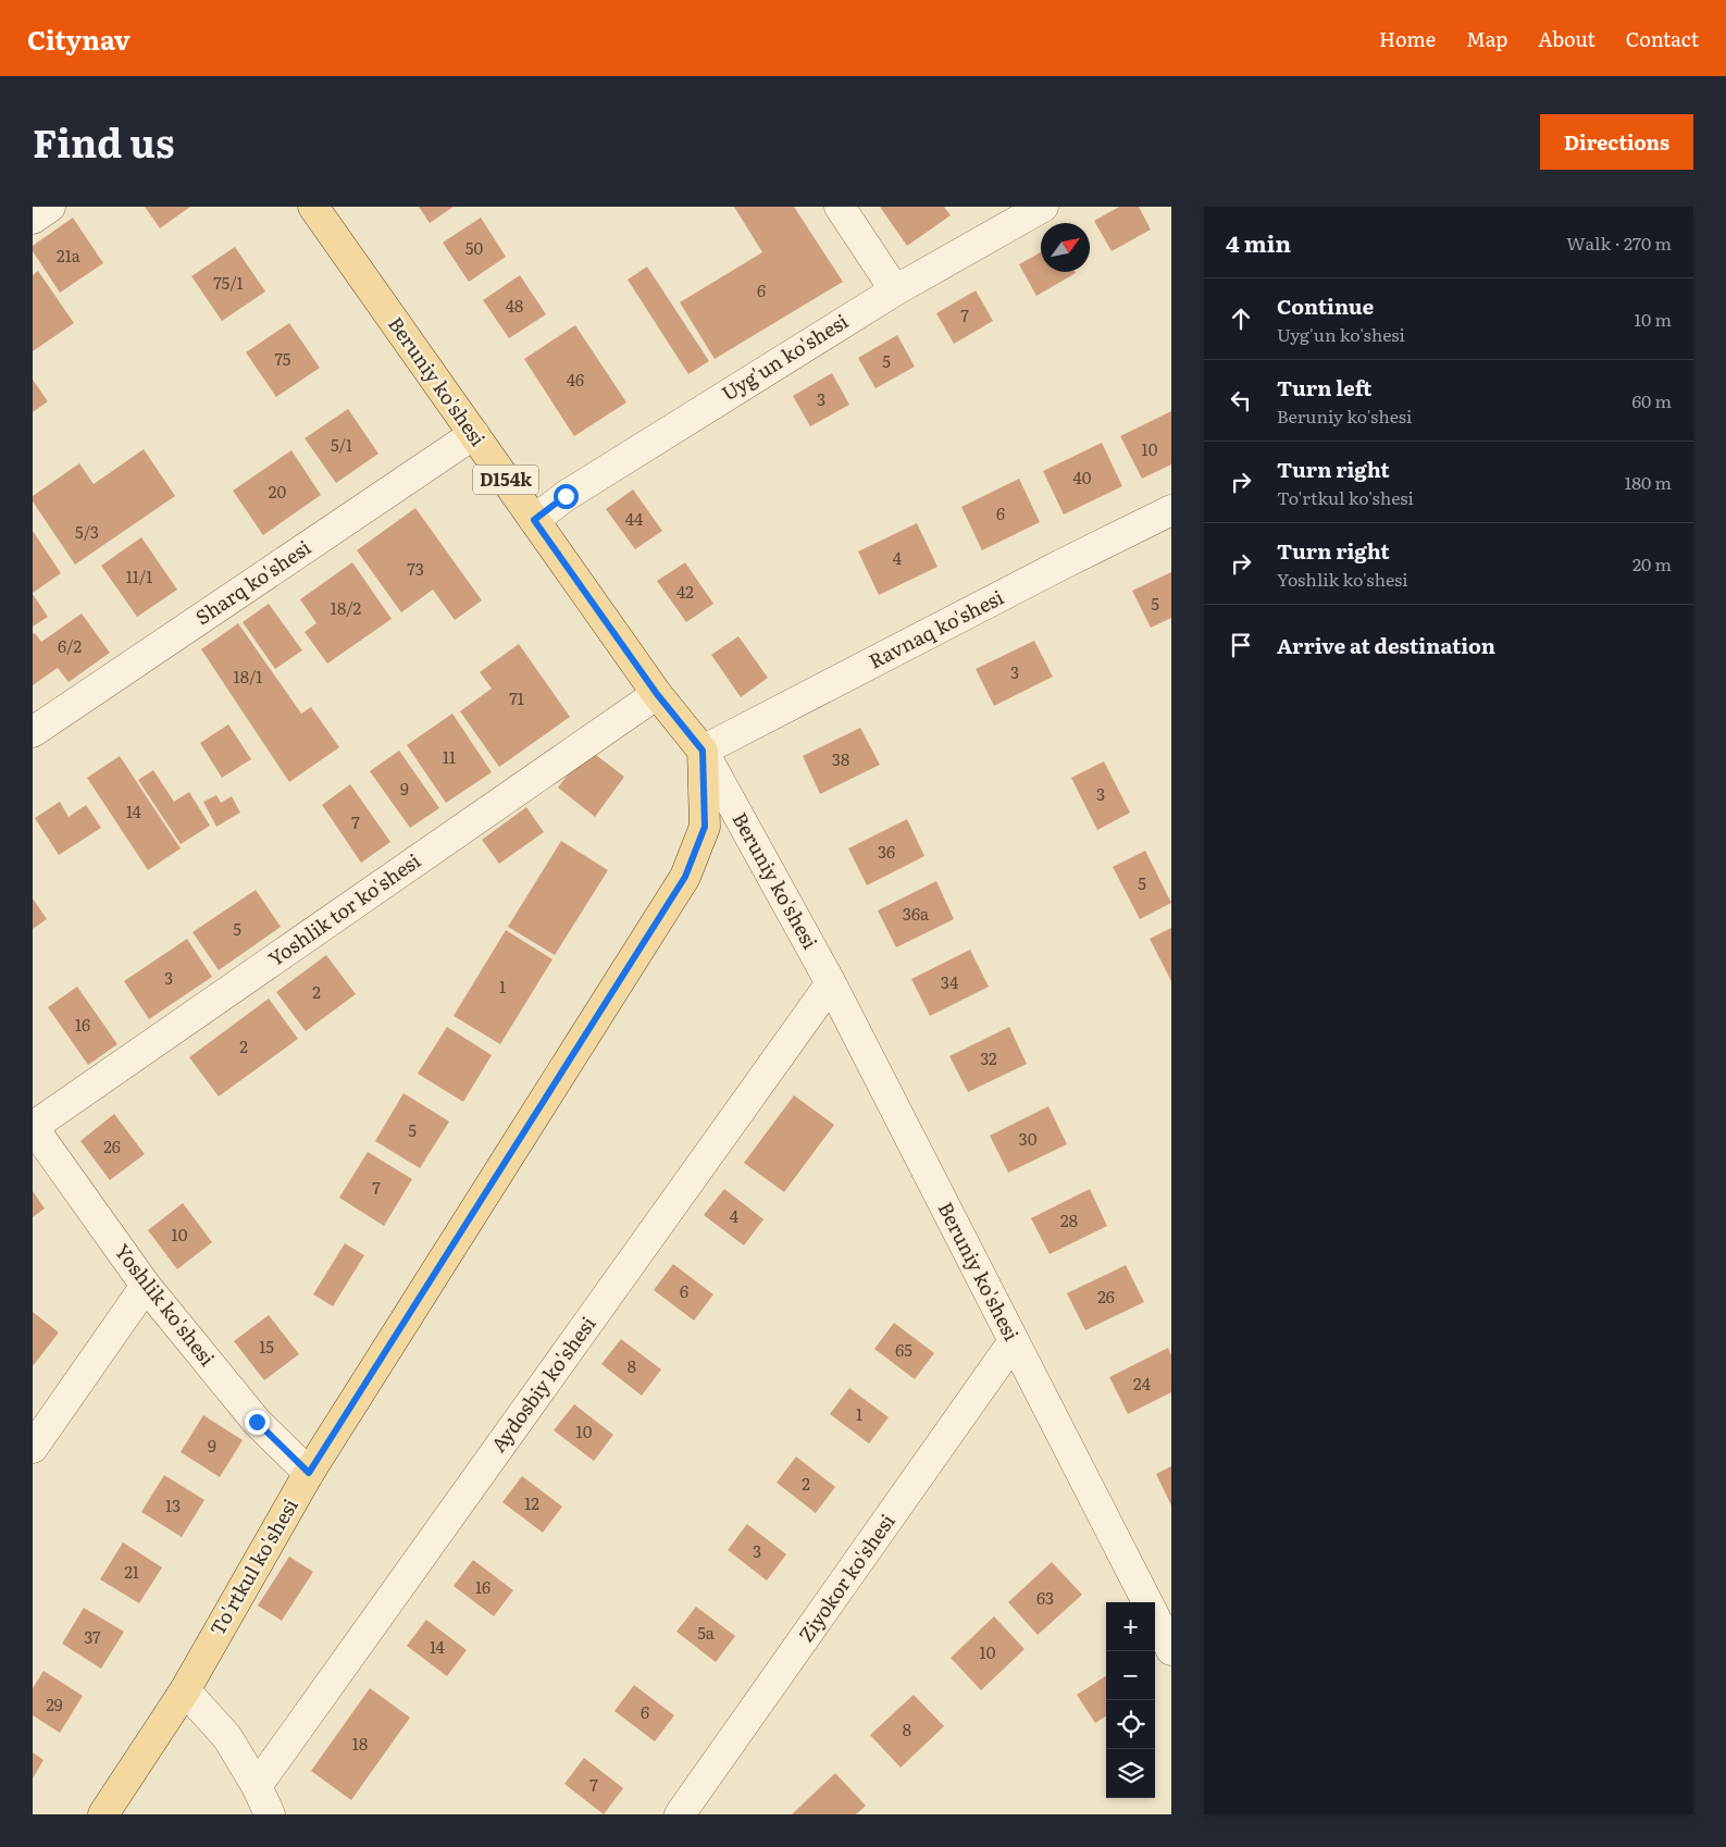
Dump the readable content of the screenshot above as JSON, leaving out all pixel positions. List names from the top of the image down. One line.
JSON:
{"streets":{"main road":["Beruniy ko'shesi","D154k","To'rtkul ko'shesi"],"street":["Uyg'un ko'shesi","Sharq ko'shesi","Ravnaq ko'shesi","Yoshlik tor ko'shesi","Yoshlik ko'shesi","Aydosbiy ko'shesi","Ziyokor ko'shesi"]},"crossings":[["Uyg'un ko'shesi","Beruniy ko'shesi"],["Beruniy ko'shesi","Sharq ko'shesi"],["Beruniy ko'shesi","Ravnaq ko'shesi"],["Beruniy ko'shesi","Yoshlik tor ko'shesi"],["Beruniy ko'shesi","Aydosbiy ko'shesi"],["Beruniy ko'shesi","To'rtkul ko'shesi"],["Beruniy ko'shesi","Ziyokor ko'shesi"],["Ravnaq ko'shesi","To'rtkul ko'shesi"],["Yoshlik tor ko'shesi","Yoshlik ko'shesi"],["Yoshlik ko'shesi","To'rtkul ko'shesi"]],"house_numbers":["50","21a","75/1","6","48","7","75","5","46","3","5/1","10","40","20","6","44","5/3","4","73","11/1","42","5","18/2","6/2","3","18/1","71","11","38","9","3","14","7","36","5","36a","5","3","34","1","2","16","2","32","5","30","26","7","4","28","10","6","26","15","65","8","24","1","10","9","2","12","13","3","21","16","63","5a","37","14","10","29","6","8","18","7"],"north":"top right","page":{"header":"Citynav","nav":["Home","Map","About","Contact"],"title":"Find us","buttons":"Directions","heading":["4 min","Walk · 270 m"],"list":[["Continue","Uyg'un ko'shesi","10 m"],["Turn left","Beruniy ko'shesi","60 m"],["Turn right","To'rtkul ko'shesi","180 m"],["Turn right","Yoshlik ko'shesi","20 m"],"Arrive at destination"],"map_buttons":["+","−"]}}
